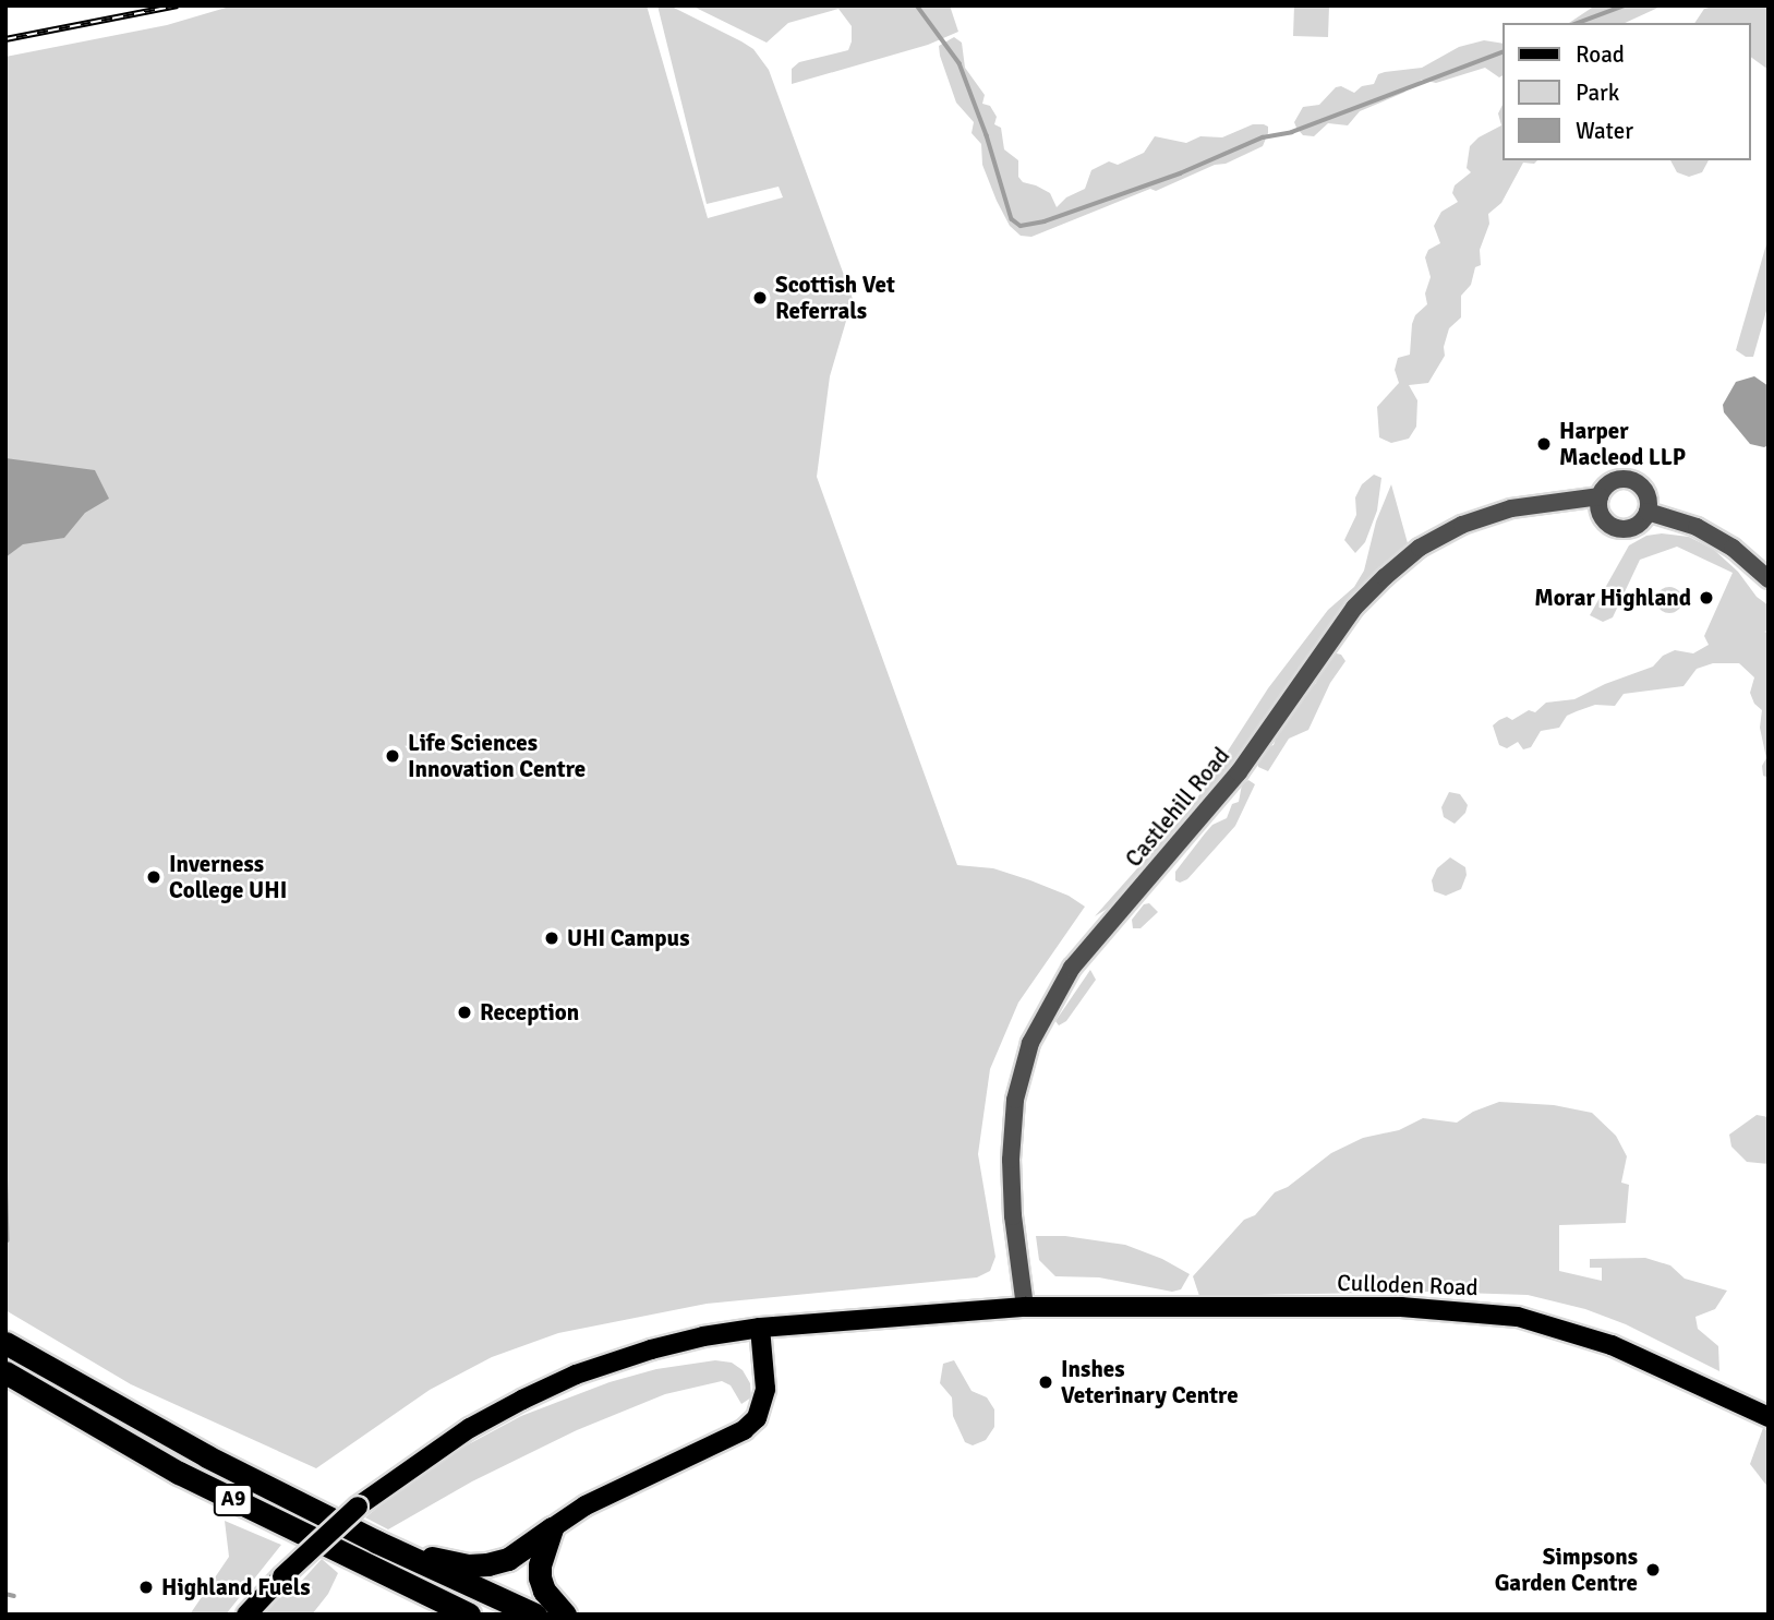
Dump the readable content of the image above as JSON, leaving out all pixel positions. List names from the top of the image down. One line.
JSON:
{"streets":{"highway":["A9"],"main road":["Culloden Road"],"street":["Castlehill Road"]},"crossings":[["Castlehill Road","Culloden Road"]],"places":["Scottish Vet Referrals","Harper Macleod LLP","Morar Highland","Life Sciences Innovation Centre","Inverness College UHI","UHI Campus","Reception","Inshes Veterinary Centre","Simpsons Garden Centre","Highland Fuels"],"legend":["Road","Park","Water"]}
